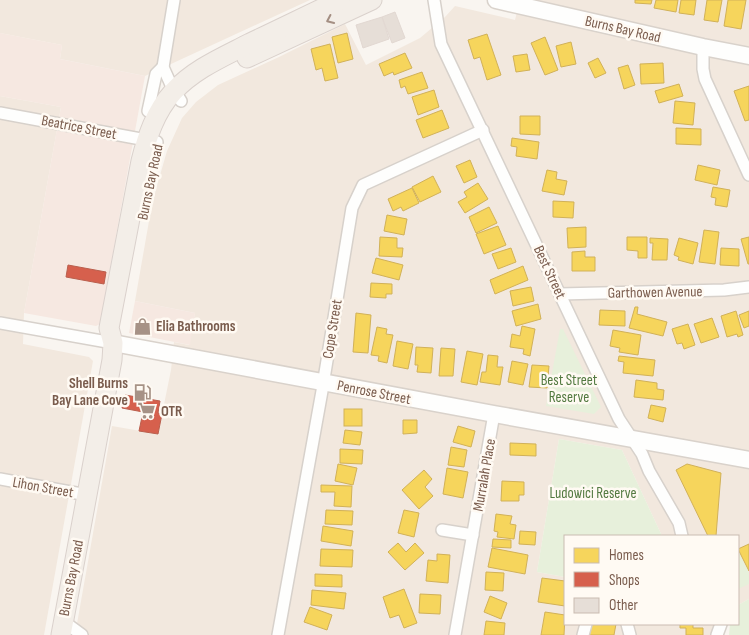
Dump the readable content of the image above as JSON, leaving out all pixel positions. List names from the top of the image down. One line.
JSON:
{"streets":{"main road":["Burns Bay Road","Penrose Street"],"street":["Beatrice Street","Best Street","Garthowen Avenue","Cope Street","Murralah Place","Lihon Street"]},"crossings":[["Burns Bay Road","Beatrice Street"],["Burns Bay Road","Penrose Street"],["Burns Bay Road","Lihon Street"],["Best Street","Garthowen Avenue"],["Best Street","Cope Street"],["Best Street","Penrose Street"],["Cope Street","Penrose Street"],["Penrose Street","Murralah Place"]],"parks":["Best Street Reserve","Ludowici Reserve"],"places":{"shop":["Elia Bathrooms"],"fuel station":["Shell Burns Bay Lane Cove"],"supermarket":["OTR"]},"legend":["Homes","Shops","Other"]}
